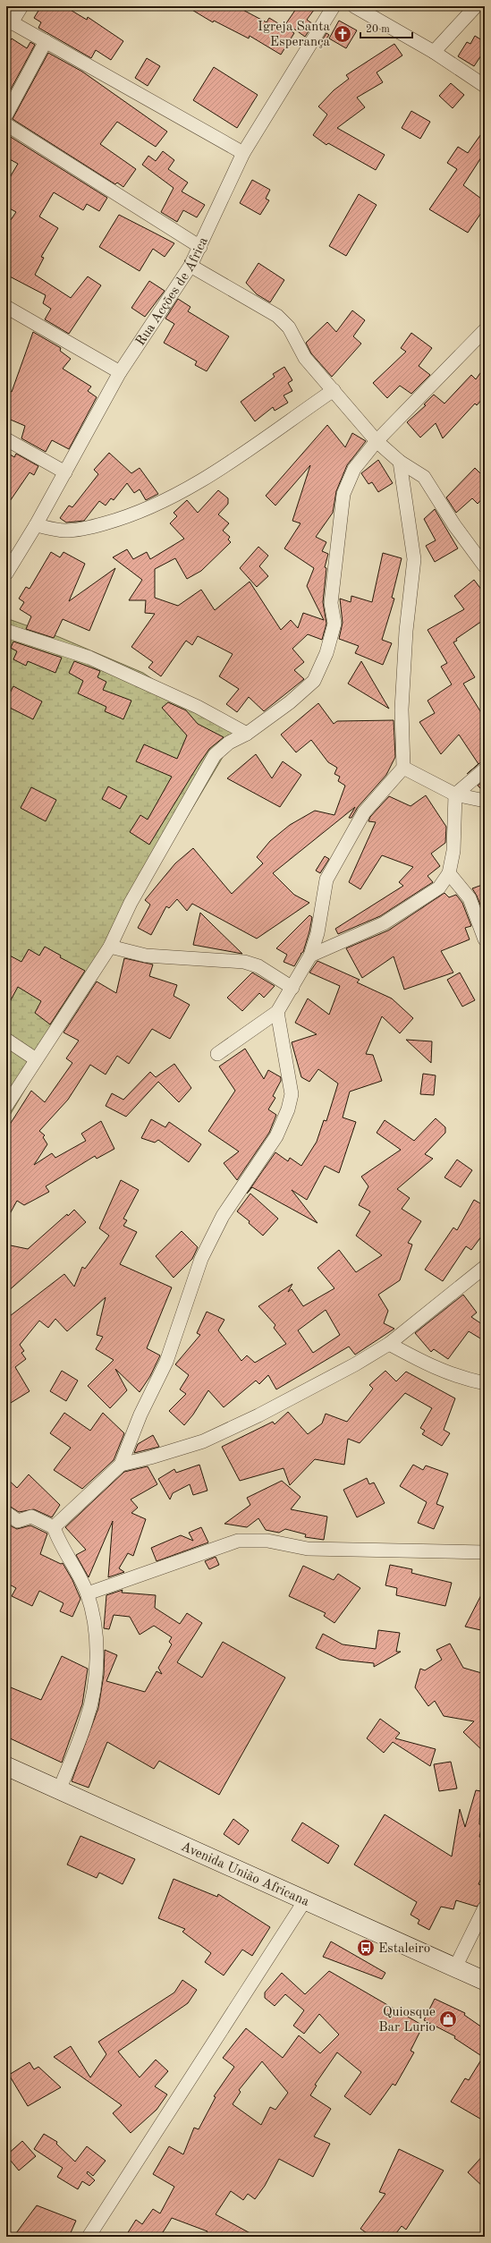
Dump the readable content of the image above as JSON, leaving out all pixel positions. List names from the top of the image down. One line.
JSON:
{"streets":{"main road":["Avenida União Africana"],"street":["Rua Acções de África"]},"places":{"church":["Igreja Santa Esperança"],"bus stop":["Estaleiro"],"shop":["Quiosque Bar Lurio"]},"scale_bar":"20 m"}
